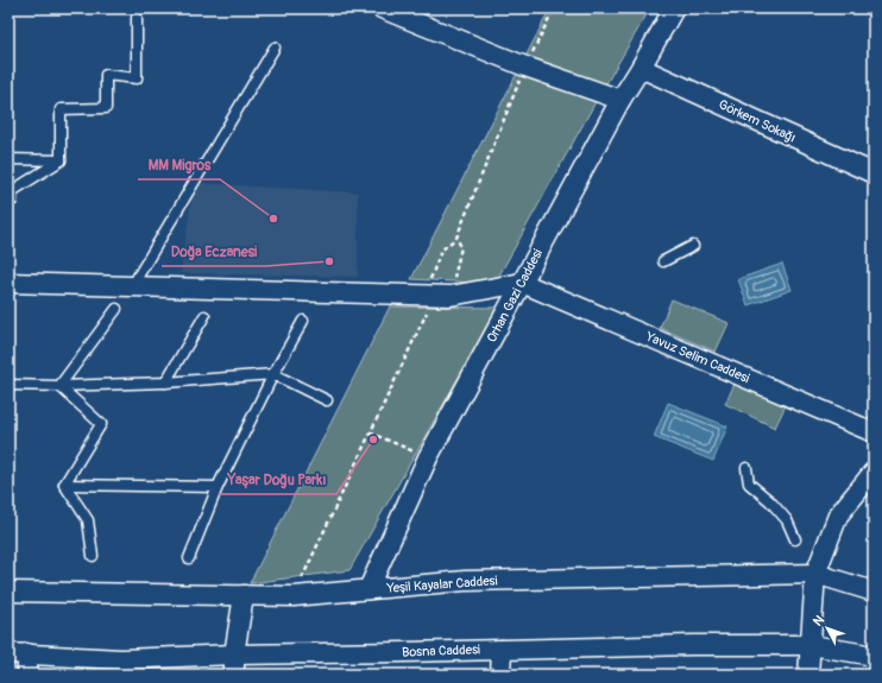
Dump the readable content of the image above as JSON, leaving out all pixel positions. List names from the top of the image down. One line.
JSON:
{"streets":{"street":["Görkem Sokağı","Orhan Gazi Caddesi","Yavuz Selim Caddesi","Yeşil Kayalar Caddesi","Bosna Caddesi"]},"crossings":[["Görkem Sokağı","Orhan Gazi Caddesi"],["Orhan Gazi Caddesi","Yavuz Selim Caddesi"],["Orhan Gazi Caddesi","Yeşil Kayalar Caddesi"]],"places":["MM Migros","Doğa Eczanesi","Yaşar Doğu Parkı"],"north":"top left"}
